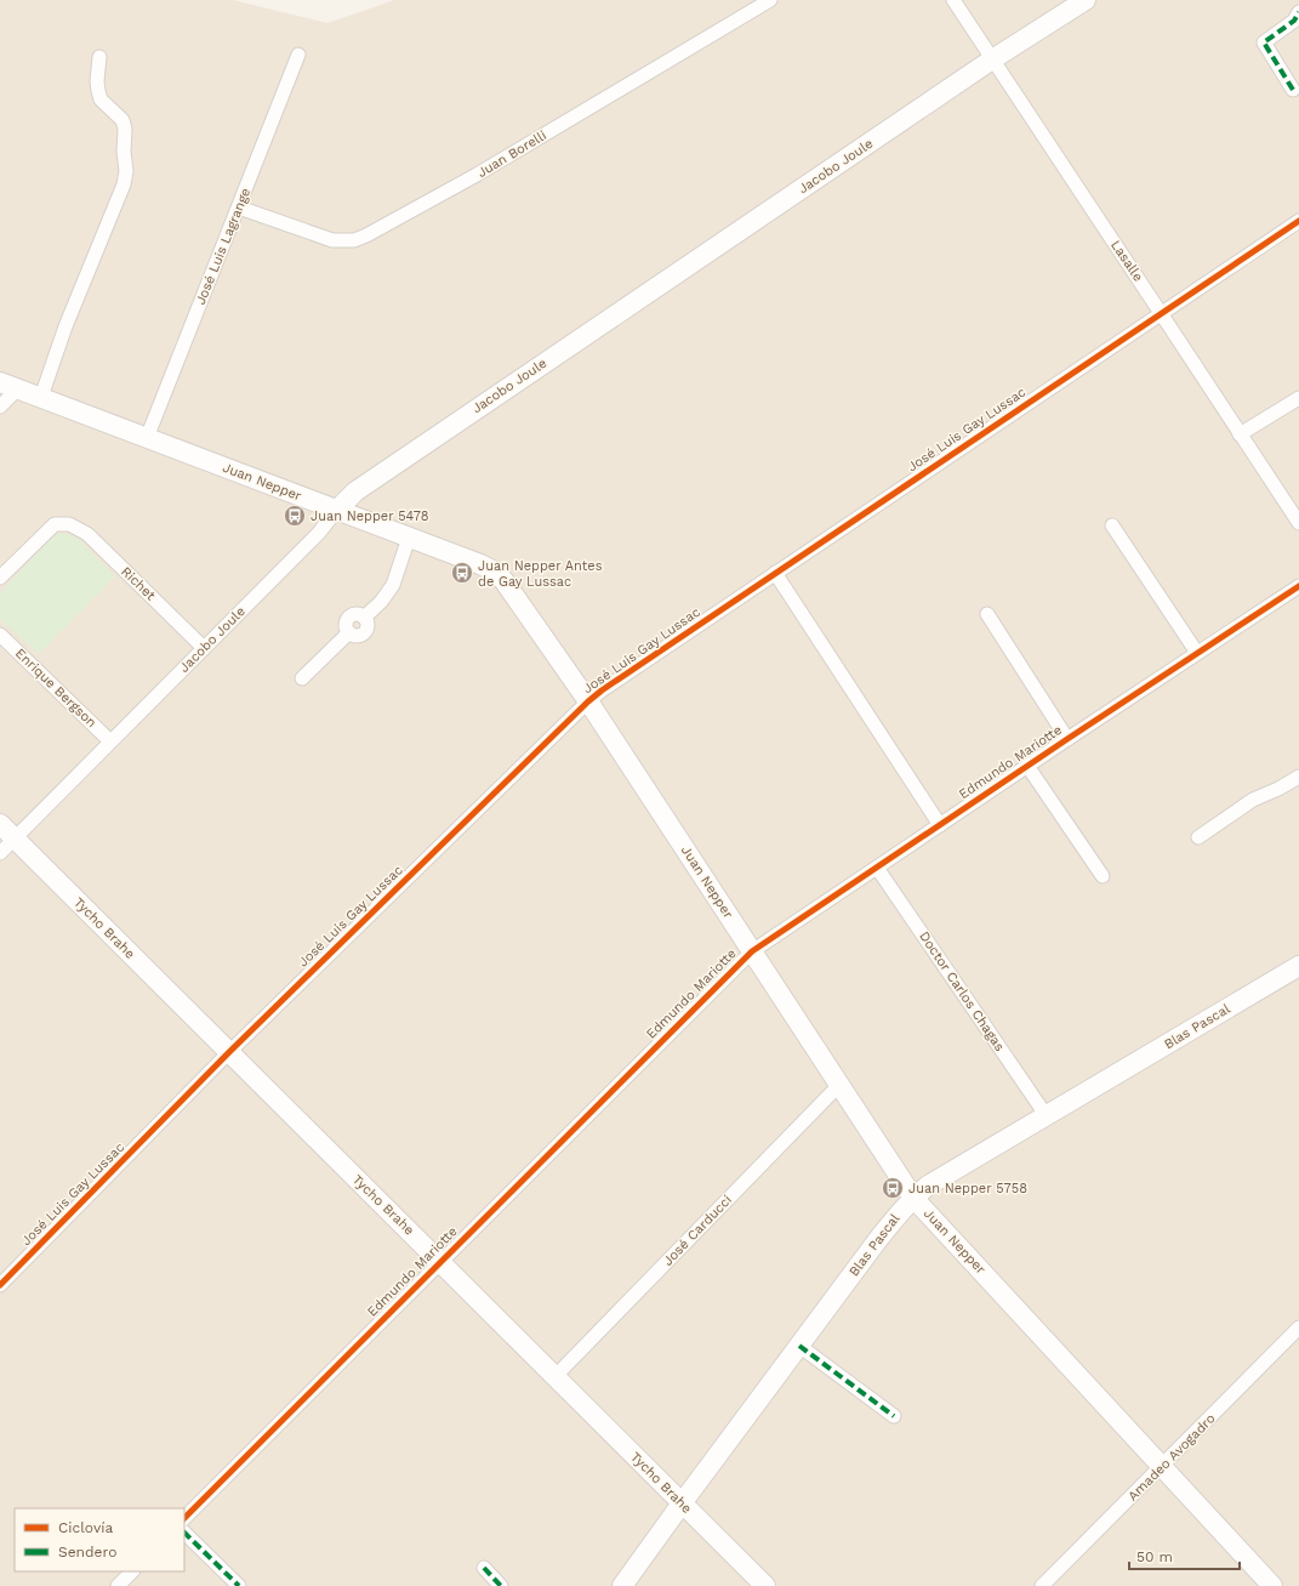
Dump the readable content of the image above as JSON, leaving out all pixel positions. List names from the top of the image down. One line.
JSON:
{"streets":{"main road":["Jacobo Joule","Juan Nepper","Tycho Brahe","Blas Pascal"],"street":["Juan Borelli","José Luis Lagrange","Lasalle","José Luis Gay Lussac","Richet","Enrique Bergson","Edmundo Mariotte","Doctor Carlos Chagas","José Carducci","Amadeo Avogadro"]},"crossings":[["Juan Borelli","José Luis Lagrange"],["Jacobo Joule","Lasalle"],["Jacobo Joule","Juan Nepper"],["Jacobo Joule","Richet"],["Jacobo Joule","Enrique Bergson"],["Jacobo Joule","Tycho Brahe"],["José Luis Lagrange","Juan Nepper"],["Lasalle","José Luis Gay Lussac"],["José Luis Gay Lussac","Juan Nepper"],["José Luis Gay Lussac","Tycho Brahe"],["Juan Nepper","Edmundo Mariotte"],["Juan Nepper","Blas Pascal"],["Juan Nepper","José Carducci"],["Juan Nepper","Amadeo Avogadro"],["Edmundo Mariotte","Tycho Brahe"],["Edmundo Mariotte","Doctor Carlos Chagas"],["Tycho Brahe","Blas Pascal"],["Tycho Brahe","José Carducci"],["Doctor Carlos Chagas","Blas Pascal"]],"places":{"bus stop":["Juan Nepper 5478","Juan Nepper Antes de Gay Lussac","Juan Nepper 5758"]},"legend":["Ciclovía","Sendero"],"scale_bar":"50 m"}
